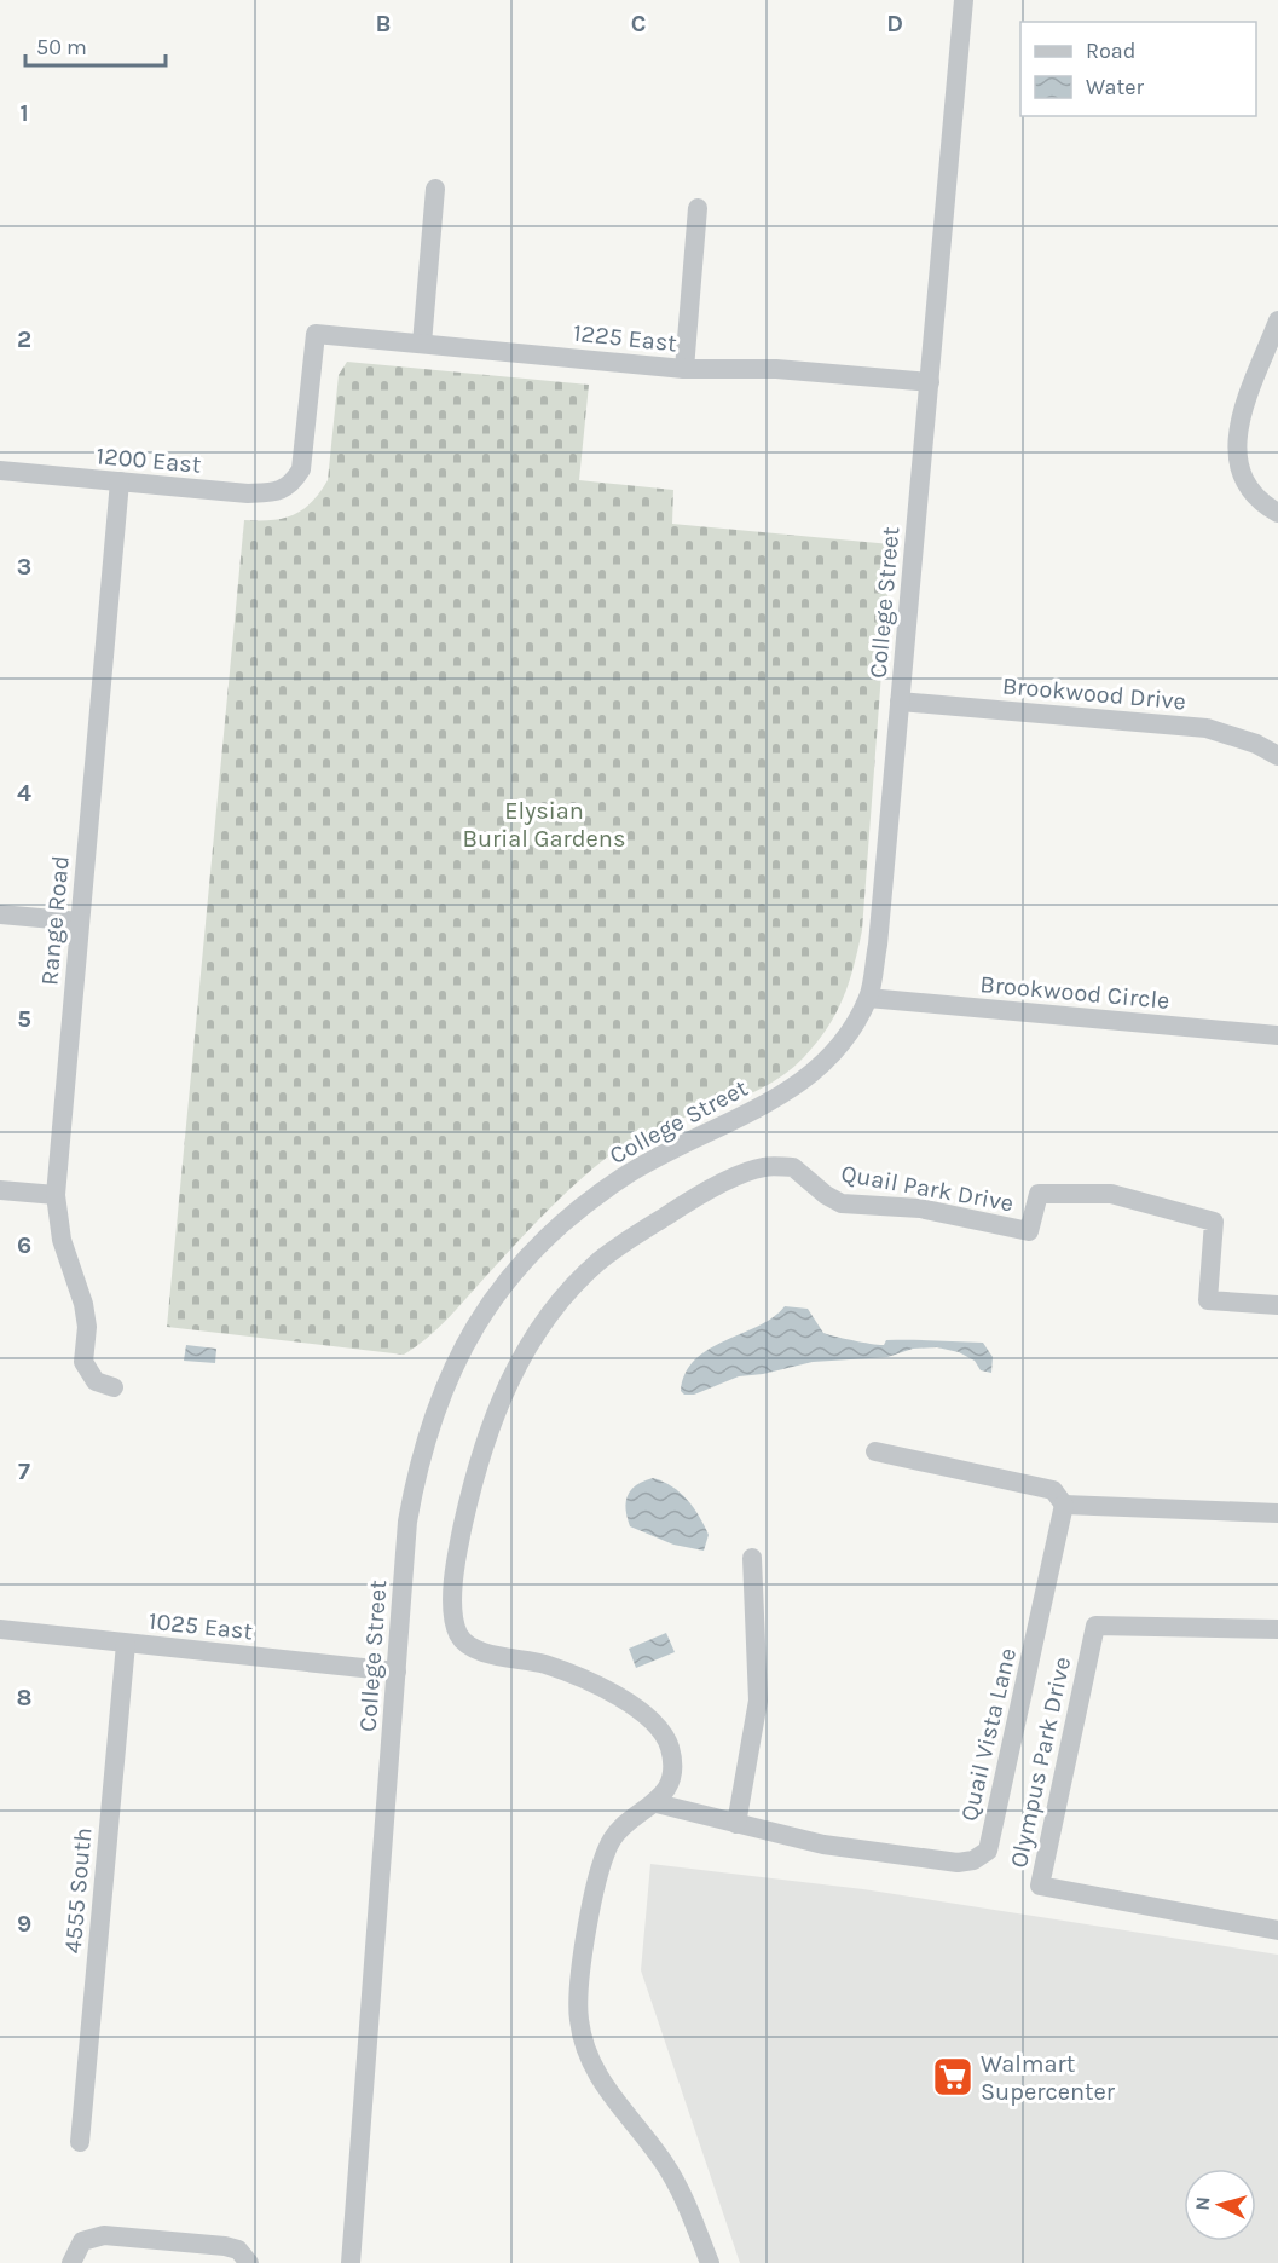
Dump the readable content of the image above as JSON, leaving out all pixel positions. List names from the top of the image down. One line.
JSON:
{"streets":{"street":["1225 East","1200 East","College Street","Brookwood Drive","Range Road","Brookwood Circle","Quail Park Drive","1025 East","Quail Vista Lane","Olympus Park Drive","4555 South"]},"crossings":[["1225 East","1200 East"],["1225 East","College Street"],["1200 East","Range Road"],["College Street","Brookwood Drive"],["College Street","Brookwood Circle"],["College Street","1025 East"],["Quail Park Drive","Quail Vista Lane"],["1025 East","4555 South"]],"parks":["Elysian Burial Gardens"],"places":{"supermarket":["Walmart Supercenter"]},"legend":["Road","Water"],"scale_bar":"50 m","north":"left","grid":{"columns":["B","C","D"],"rows":["1","2","3","4","5","6","7","8","9"]}}
